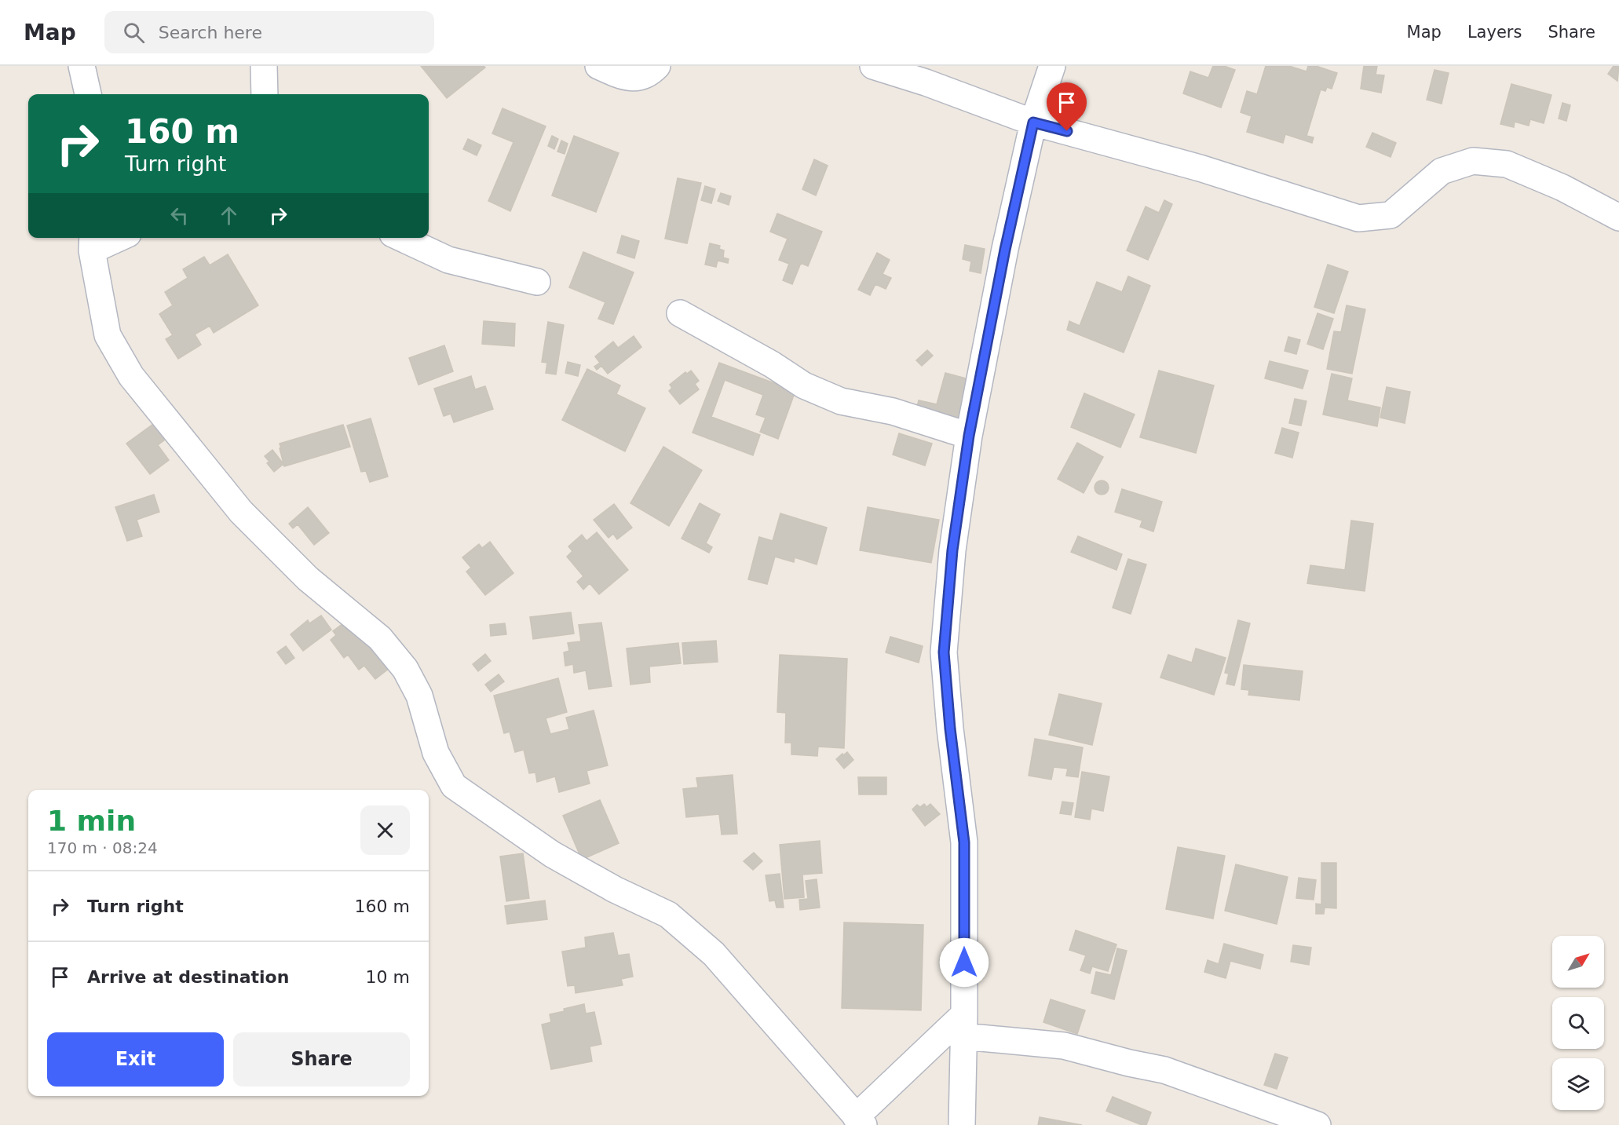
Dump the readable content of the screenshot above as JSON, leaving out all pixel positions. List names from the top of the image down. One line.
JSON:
{"north":"top right","page":{"header":"Map","search":"Search here","nav":["Map","Layers","Share"],"turn":["160 m","Turn right"],"heading":["1 min","170 m · 08:24"],"list":[{"name":"Turn right","value":"160 m"},{"name":"Arrive at destination","value":"10 m"}],"buttons":["Exit","Share"]}}
